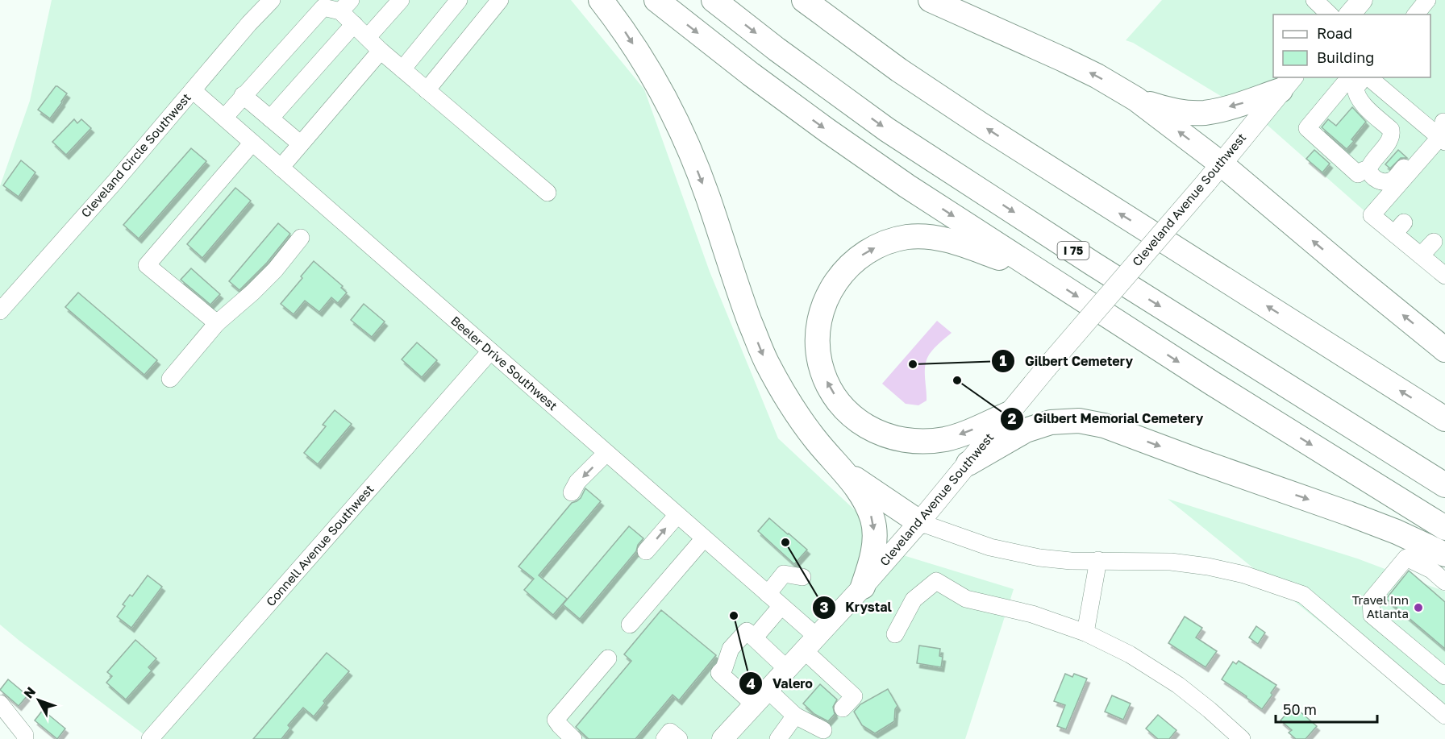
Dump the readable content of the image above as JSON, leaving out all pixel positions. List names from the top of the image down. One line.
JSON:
{"streets":{"highway":["I 75"],"main road":["Cleveland Avenue Southwest"],"street":["Cleveland Circle Southwest","Beeler Drive Southwest","Connell Avenue Southwest"]},"crossings":[["Cleveland Circle Southwest","Beeler Drive Southwest"],["Cleveland Avenue Southwest","Beeler Drive Southwest"],["Beeler Drive Southwest","Connell Avenue Southwest"]],"places":["Gilbert Cemetery","Gilbert Memorial Cemetery","Krystal","Travel Inn Atlanta","Valero"],"legend":["Road","Building"],"scale_bar":"50 m","north":"top left"}
